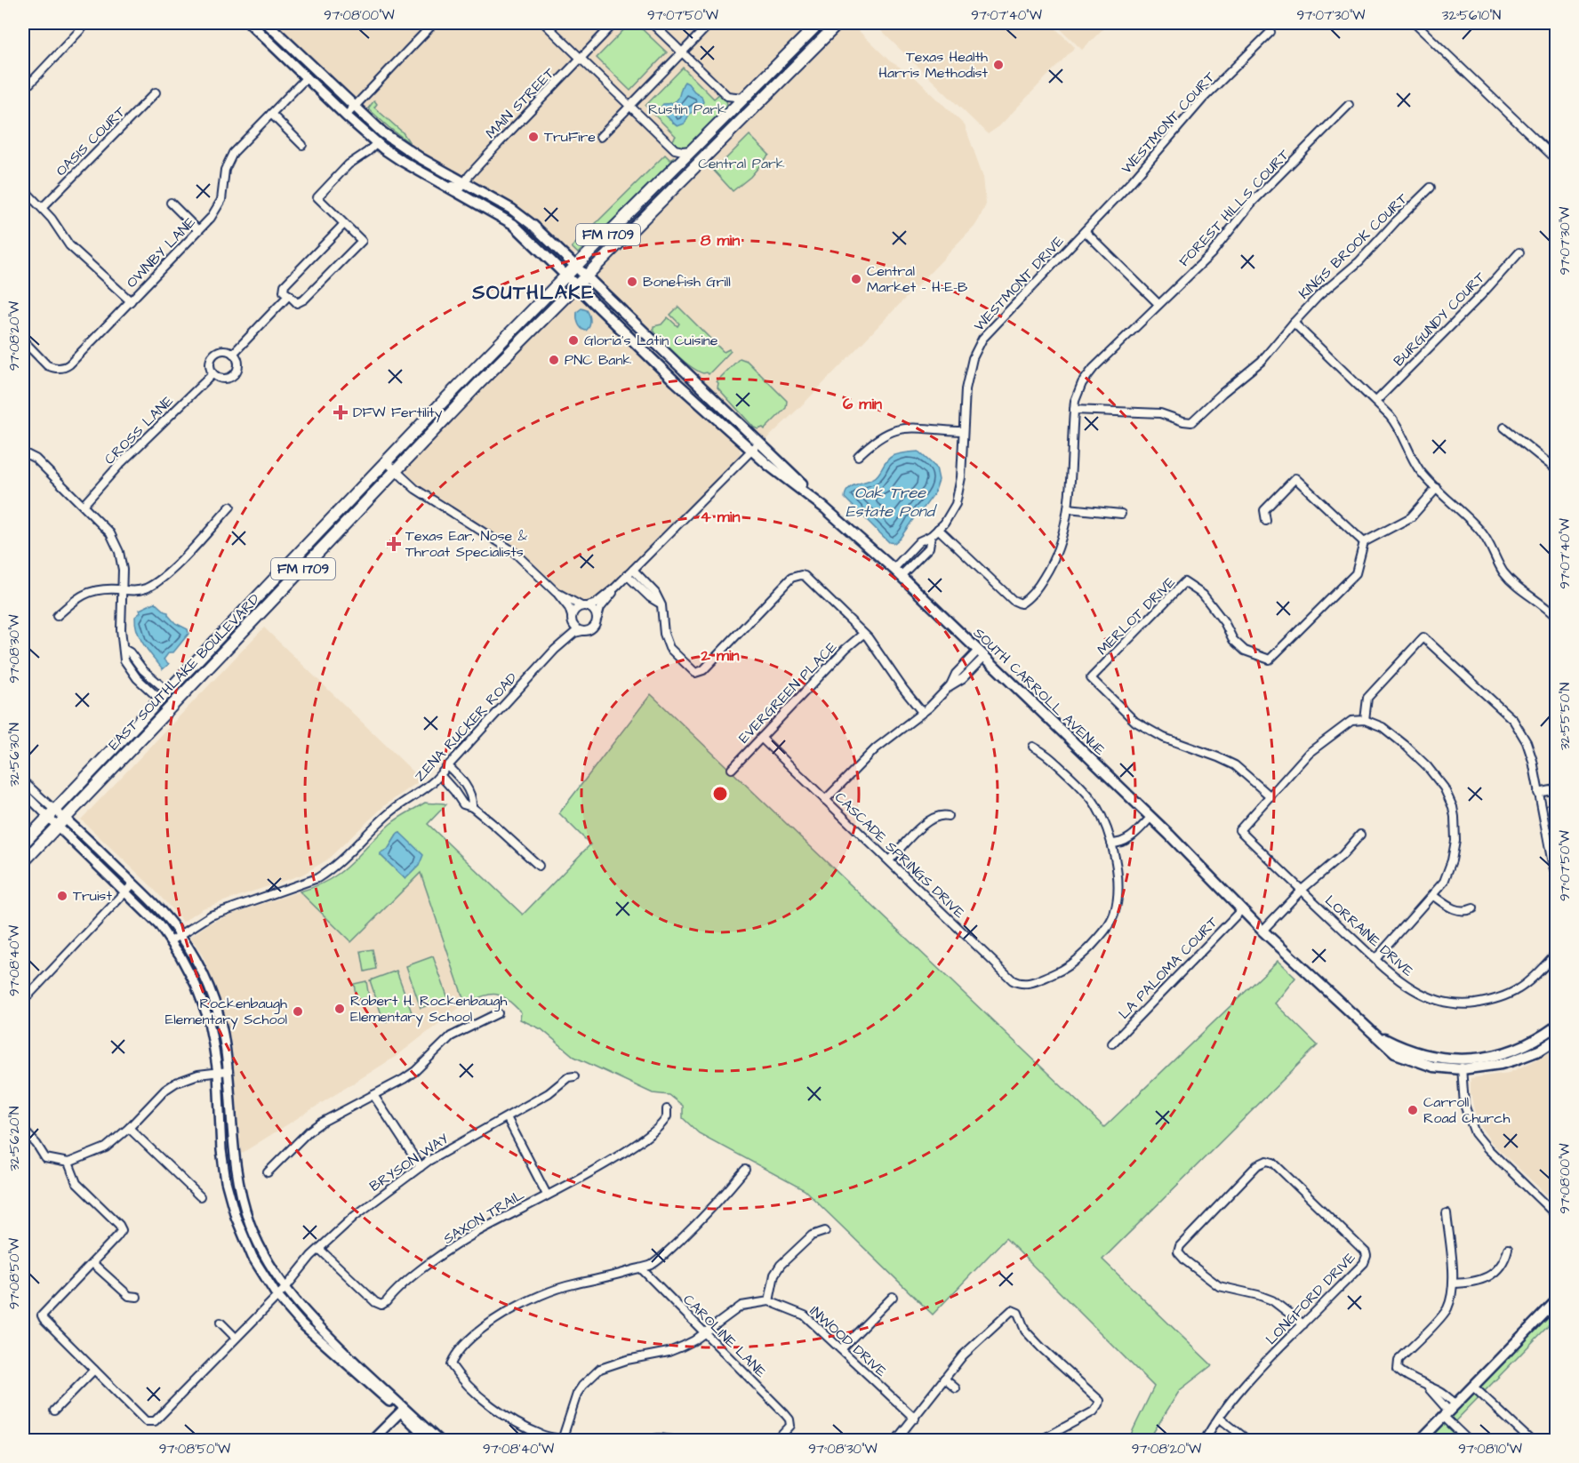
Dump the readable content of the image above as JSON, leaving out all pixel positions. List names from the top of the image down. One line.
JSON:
{"streets":{"main road":["FM 1709","EAST SOUTHLAKE BOULEVARD","SOUTH CARROLL AVENUE"],"street":["MAIN STREET","WESTMONT COURT","OASIS COURT","FOREST HILLS COURT","KINGS BROOK COURT","OWNBY LANE","WESTMONT DRIVE","BURGUNDY COURT","CROSS LANE","MERLOT DRIVE","EVERGREEN PLACE","ZENA RUCKER ROAD","CASCADE SPRINGS DRIVE","LORRAINE DRIVE","LA PALOMA COURT","BRYSON WAY","SAXON TRAIL","LONGFORD DRIVE","CAROLINE LANE","INWOOD DRIVE"]},"crossings":[["MAIN STREET","SOUTH CARROLL AVENUE"],["WESTMONT COURT","WESTMONT DRIVE"],["FOREST HILLS COURT","KINGS BROOK COURT"],["FOREST HILLS COURT","WESTMONT DRIVE"],["OWNBY LANE","SOUTH CARROLL AVENUE"],["WESTMONT DRIVE","SOUTH CARROLL AVENUE"],["MERLOT DRIVE","LORRAINE DRIVE"],["EAST SOUTHLAKE BOULEVARD","SOUTH CARROLL AVENUE"],["SOUTH CARROLL AVENUE","LA PALOMA COURT"],["EVERGREEN PLACE","CASCADE SPRINGS DRIVE"],["BRYSON WAY","SAXON TRAIL"]],"districts":["SOUTHLAKE"],"water":["Oak Tree Estate Pond"],"parks":["Rustin Park","Central Park"],"places":{"other":["Texas Health Harris Methodist","TruFire","Central Market - H-E-B","Bonefish Grill","Gloria's Latin Cuisine","PNC Bank","Truist","Robert H. Rockenbaugh Elementary School","Rockenbaugh Elementary School","Carroll Road Church"],"health":["DFW Fertility","Texas Ear, Nose & Throat Specialists"]},"coordinates":["97°08'00\"W","97°07'50\"W","97°07'40\"W","97°07'30\"W","32°56'10\"N","97°08'20\"W","97°08'30\"W","32°55'50\"N","32°56'30\"N","97°08'40\"W","32°56'20\"N","97°08'50\"W","97°08'10\"W"],"rings":["8 min","6 min","4 min","2 min"]}
